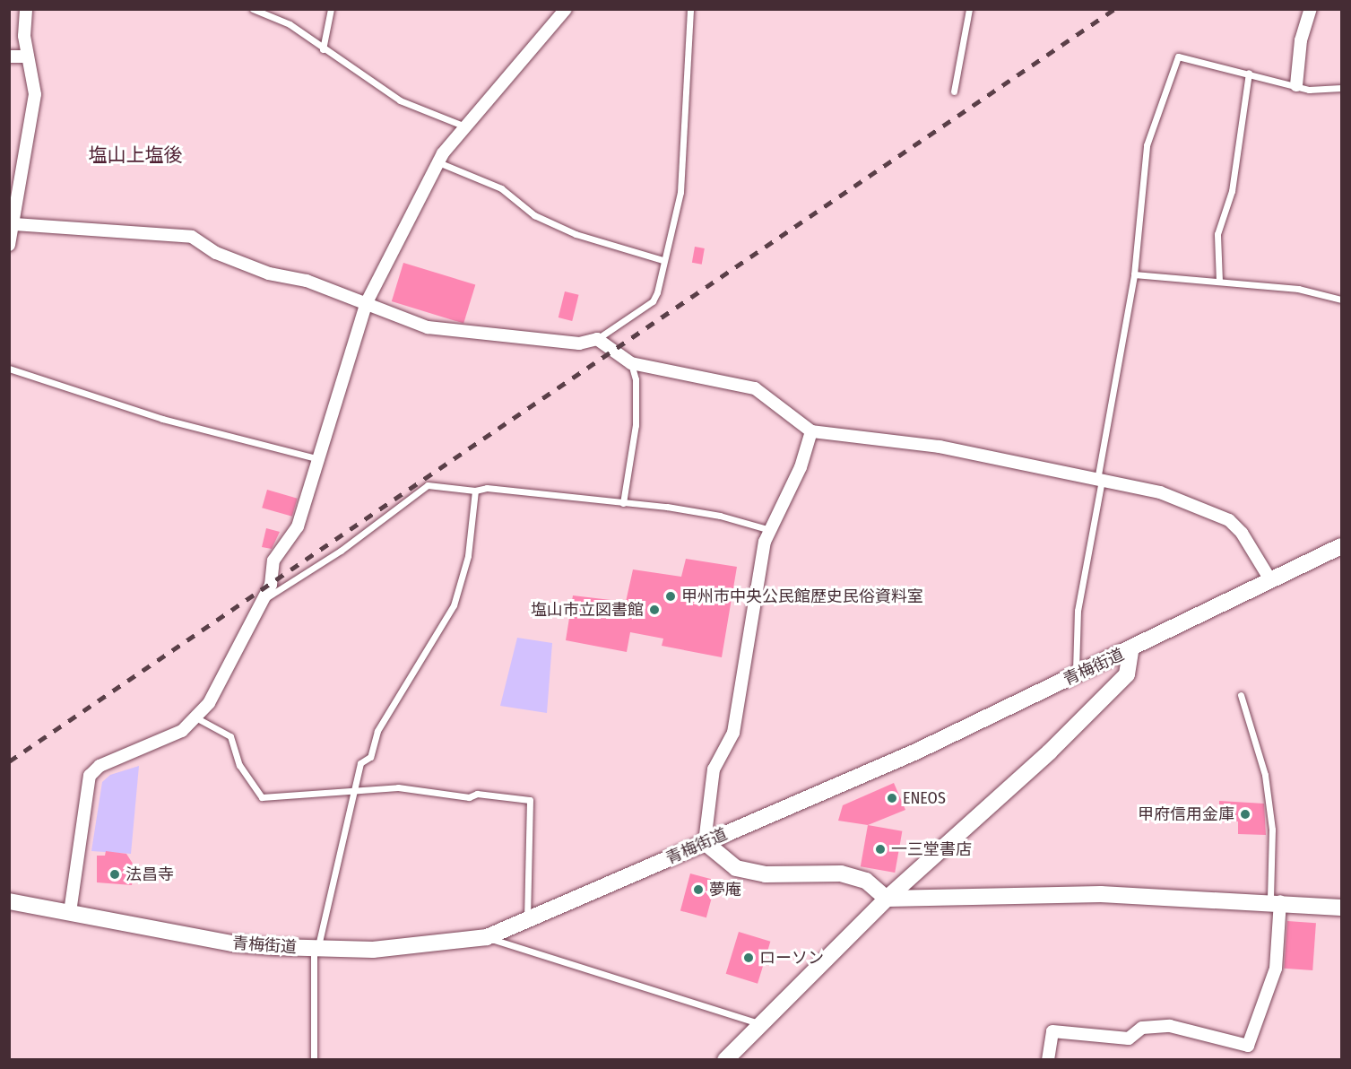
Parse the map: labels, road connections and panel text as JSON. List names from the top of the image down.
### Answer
{
  "streets": {
    "main road": ["青梅街道"]
  },
  "districts": ["塩山上塩後"],
  "places": [
    "甲州市中央公民館歴史民俗資料室",
    "塩山市立図書館",
    "ENEOS",
    "甲府信用金庫",
    "一三堂書店",
    "法昌寺",
    "夢庵",
    "ローソン"
  ]
}
